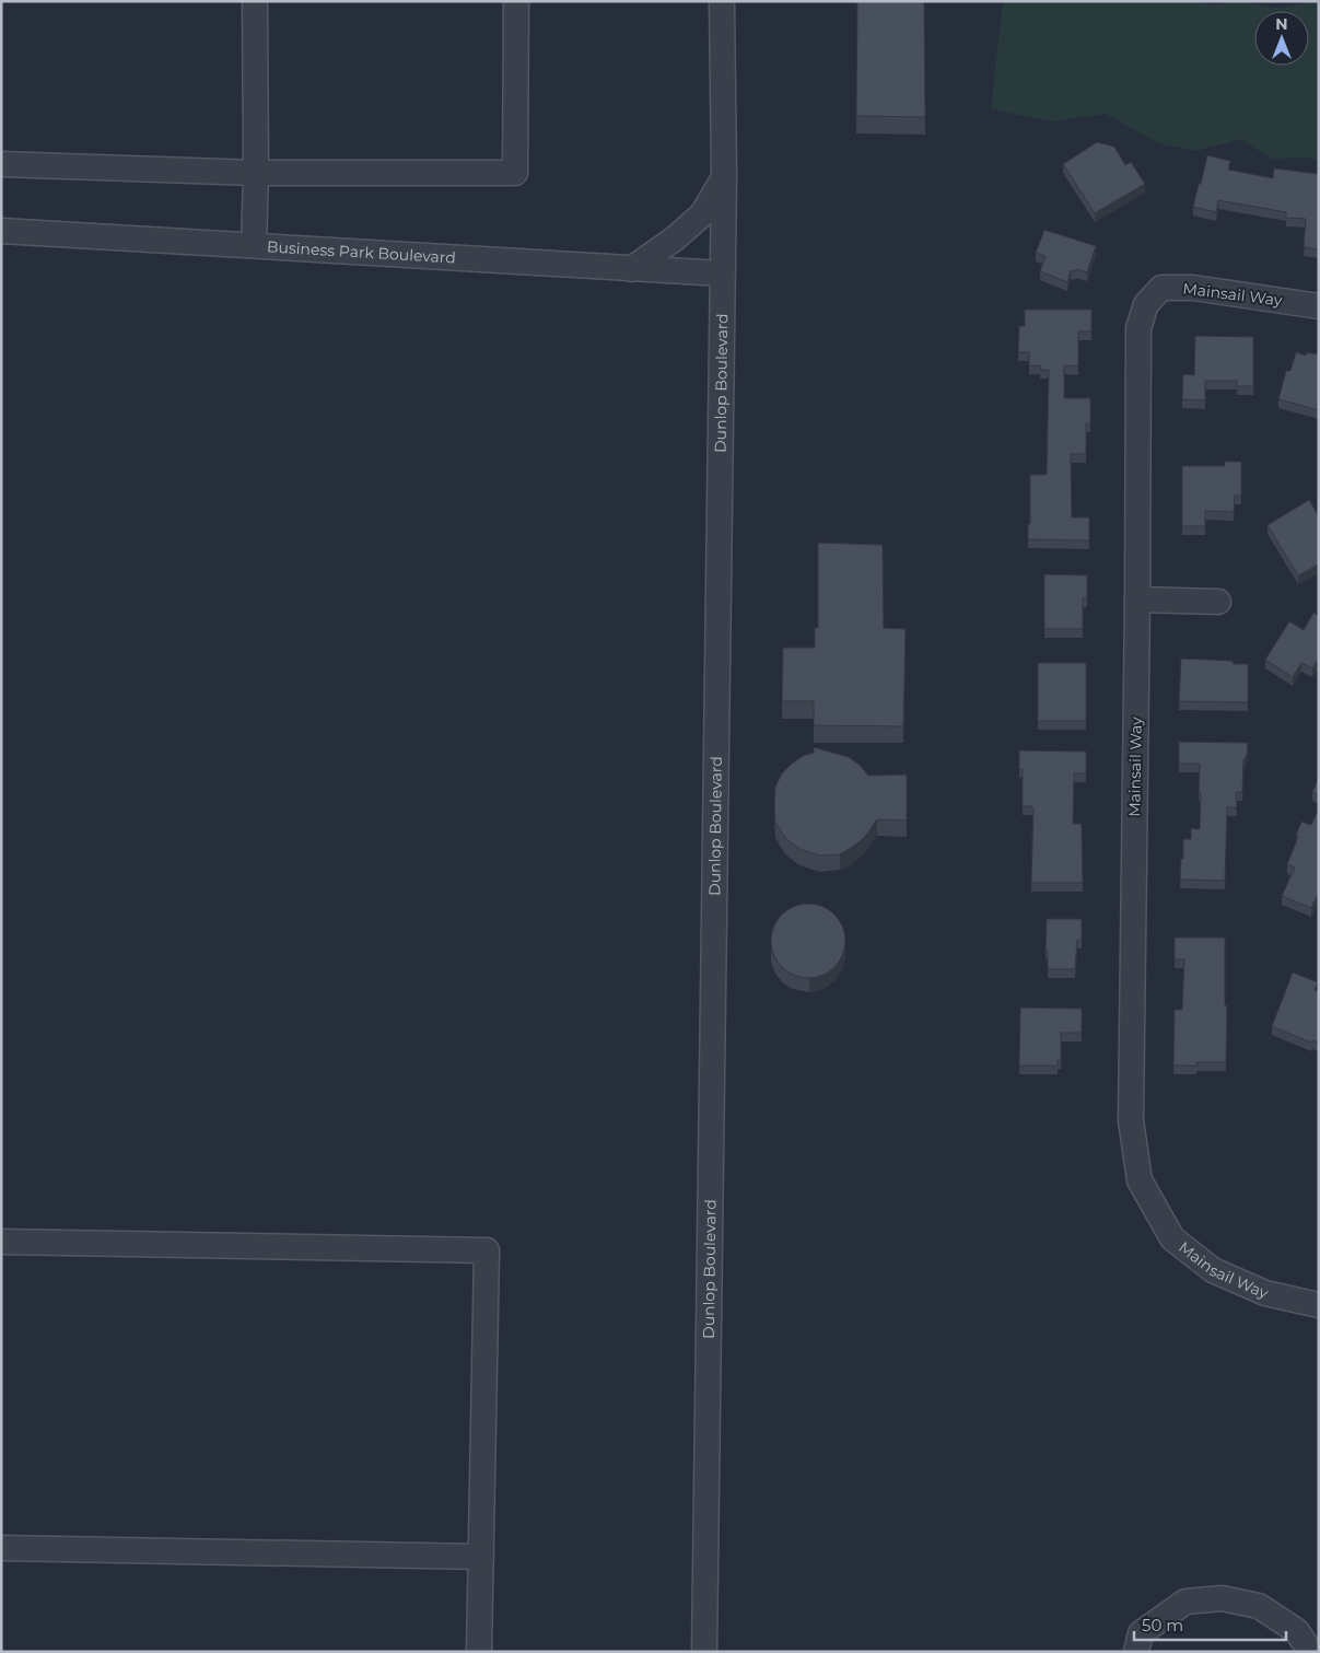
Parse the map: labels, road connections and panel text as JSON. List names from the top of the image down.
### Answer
{
  "streets": {
    "street": ["Business Park Boulevard", "Mainsail Way", "Dunlop Boulevard"]
  },
  "crossings": [
    ["Business Park Boulevard", "Dunlop Boulevard"]
  ],
  "scale_bar": "50 m",
  "north": "top"
}
